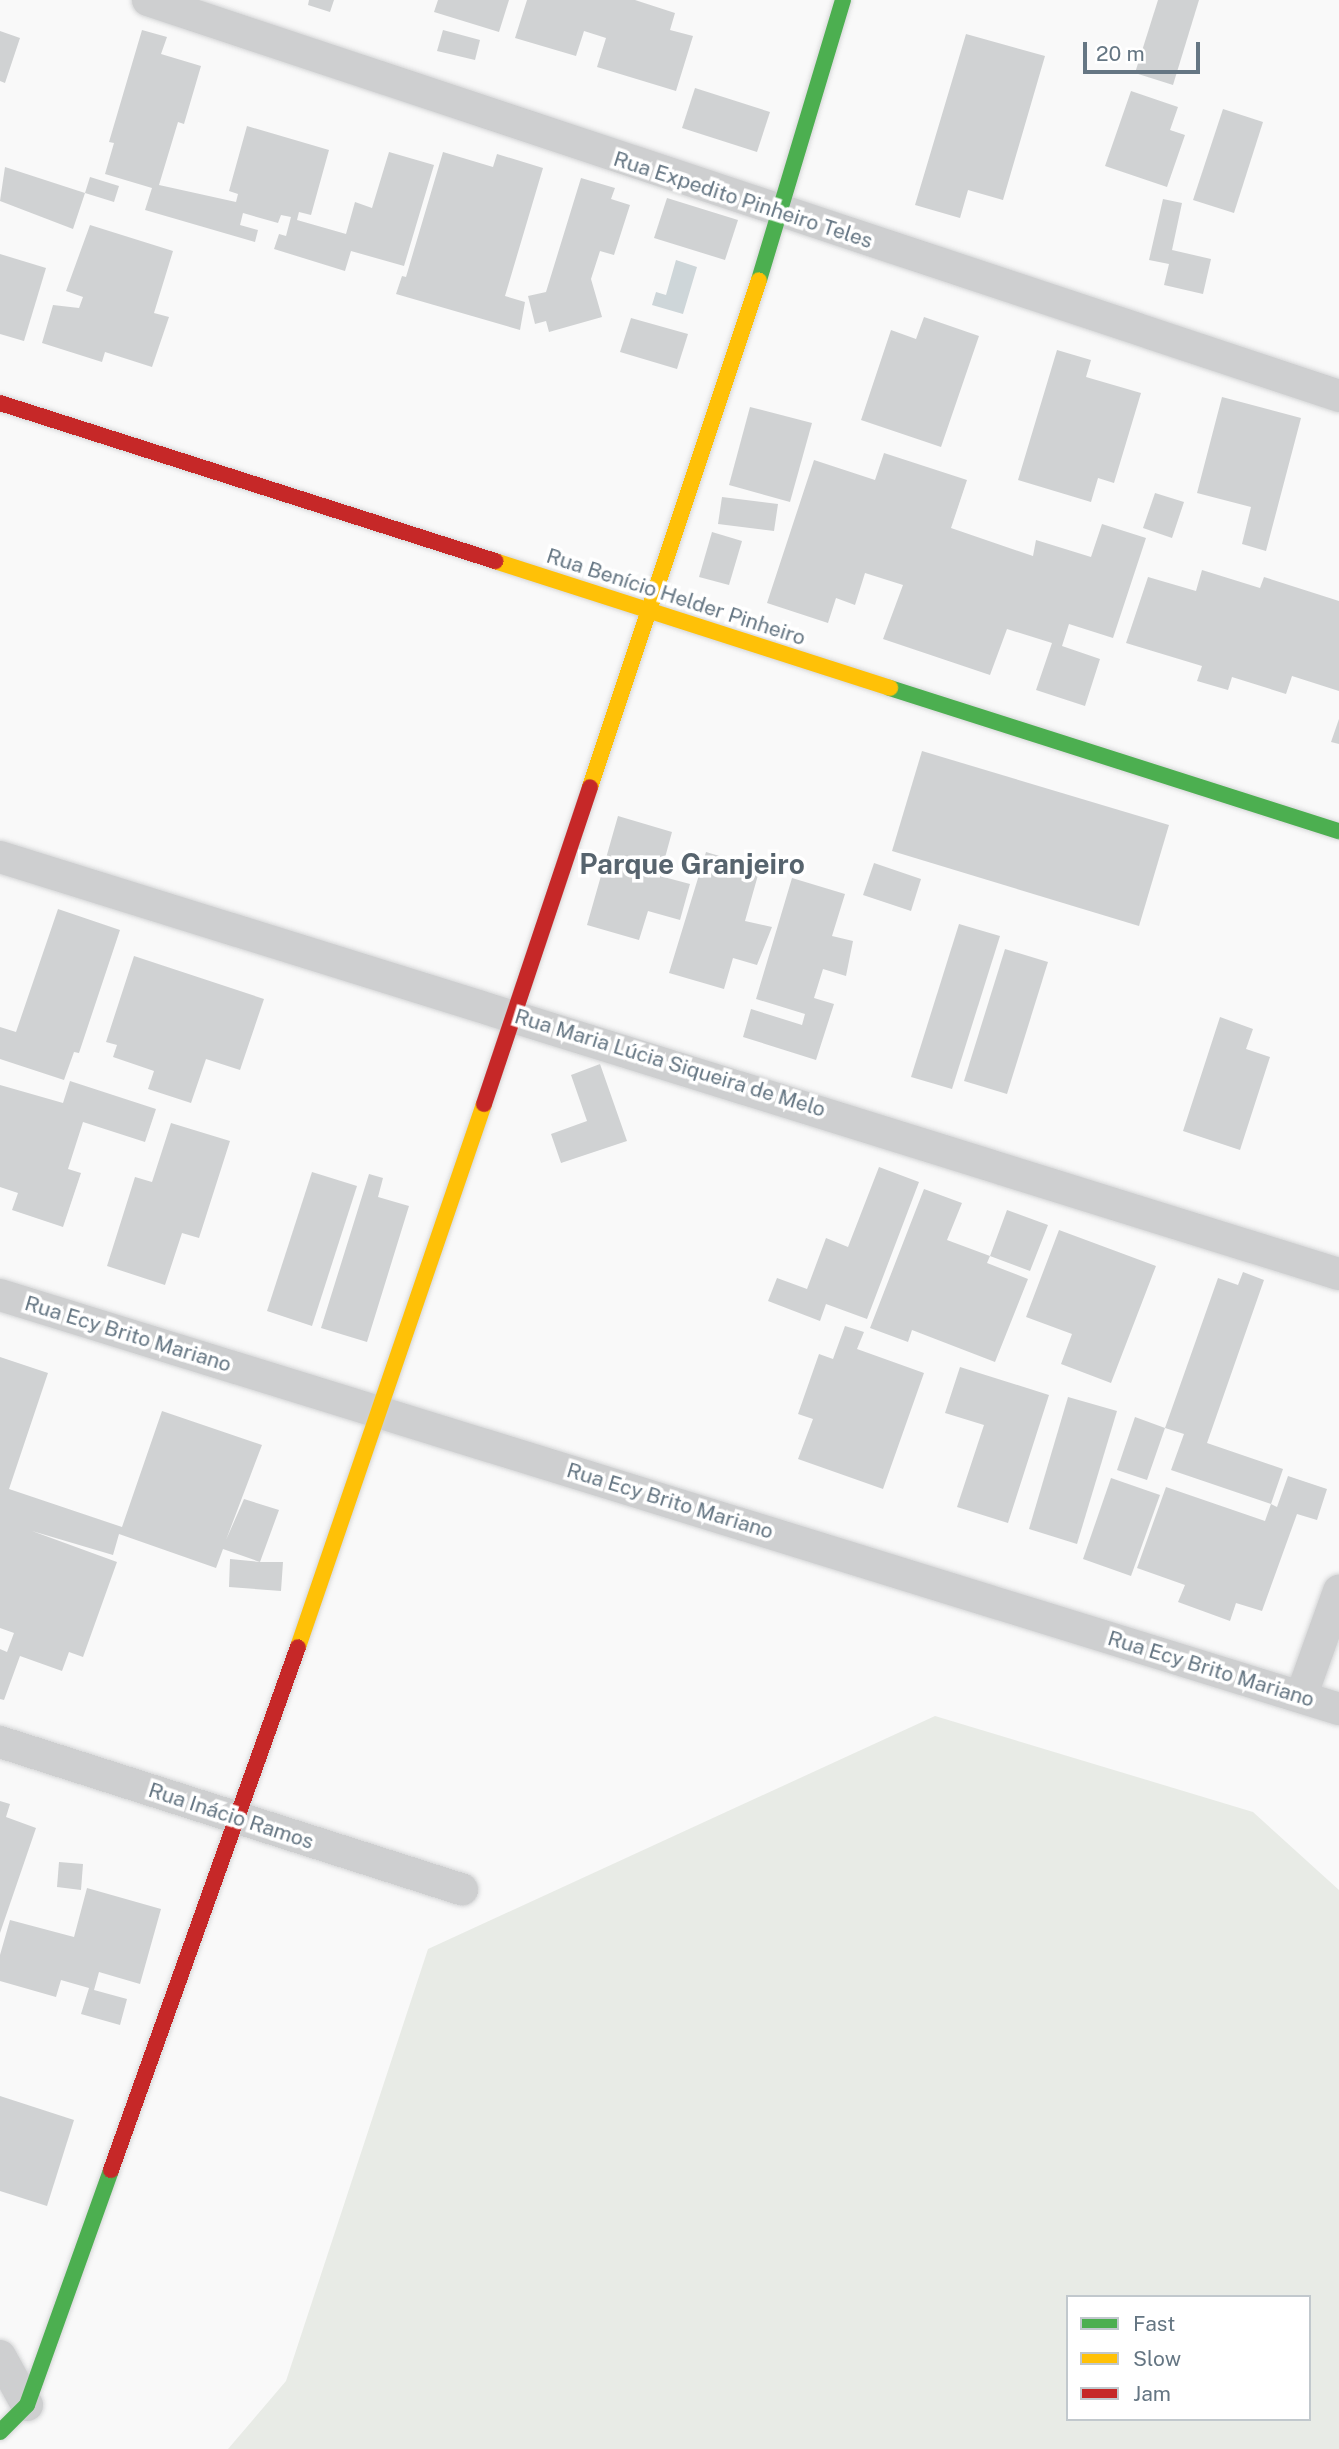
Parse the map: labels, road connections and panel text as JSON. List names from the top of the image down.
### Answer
{
  "streets": {
    "street": [
      "Rua Expedito Pinheiro Teles",
      "Rua Benício Helder Pinheiro",
      "Rua Maria Lúcia Siqueira de Melo",
      "Rua Ecy Brito Mariano",
      "Rua Inácio Ramos"
    ]
  },
  "districts": ["Parque Granjeiro"],
  "legend": ["Fast", "Slow", "Jam"],
  "scale_bar": "20 m"
}
